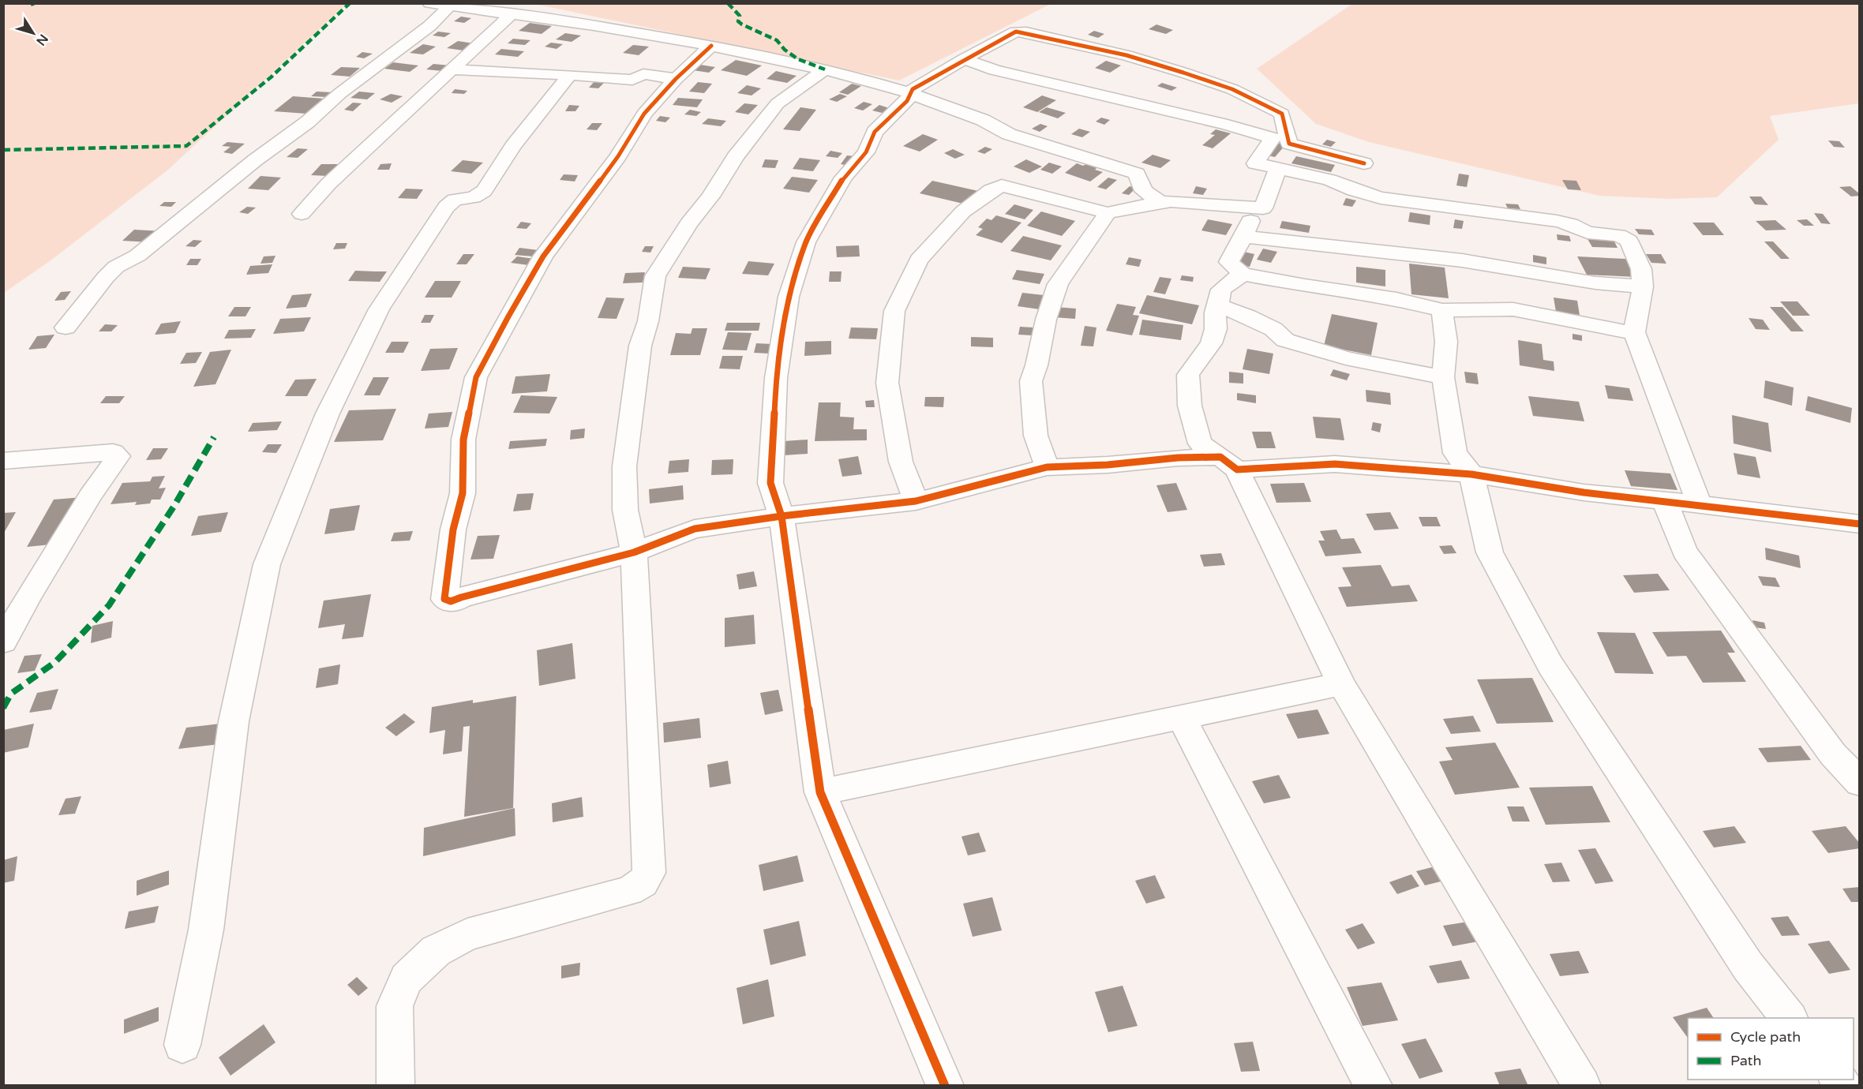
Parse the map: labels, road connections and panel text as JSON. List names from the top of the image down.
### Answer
{
  "legend": ["Cycle path", "Path"],
  "north": "bottom right"
}
